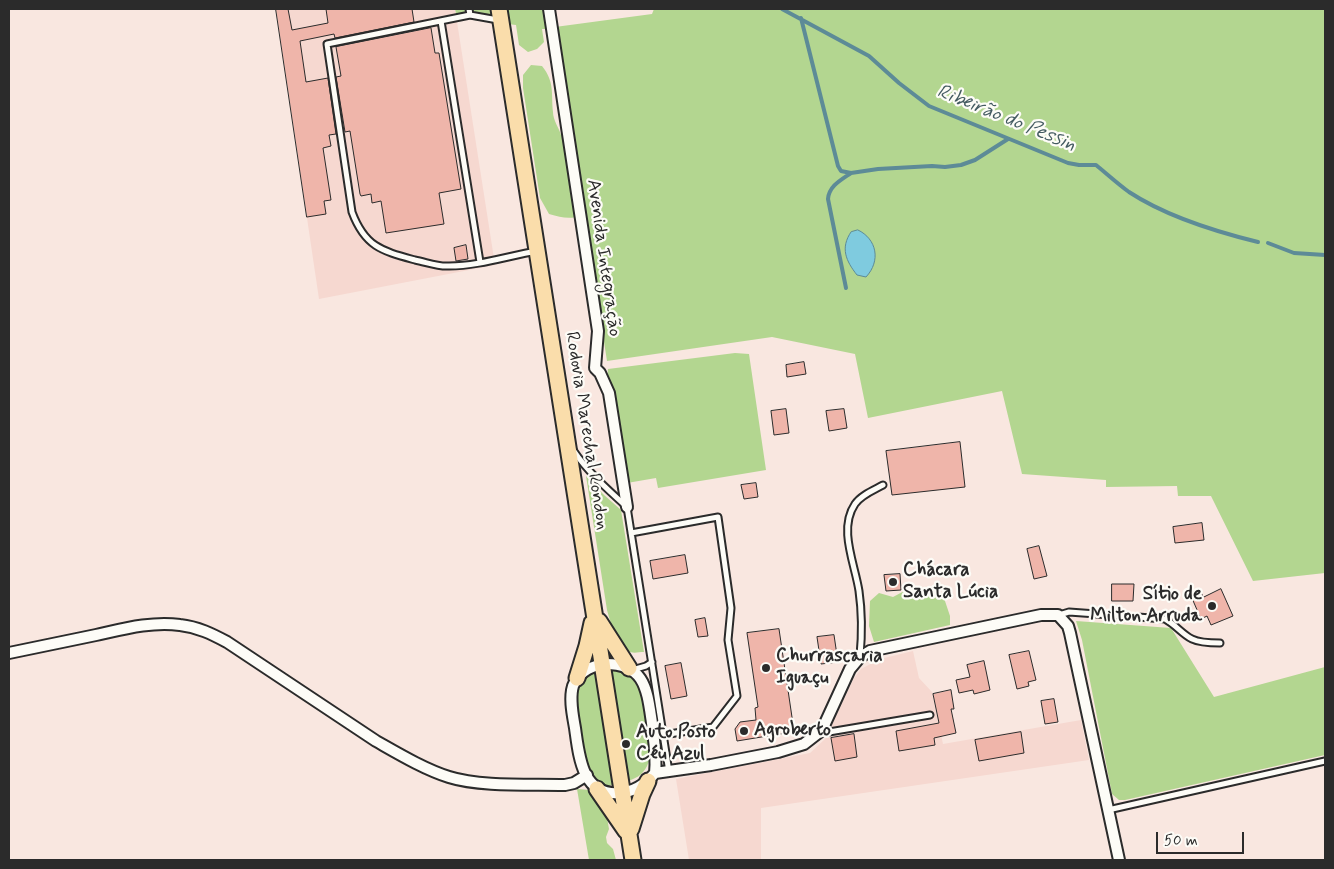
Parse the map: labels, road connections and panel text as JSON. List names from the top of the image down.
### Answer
{
  "streets": {
    "main road": ["Rodovia Marechal Rondon"],
    "street": ["Avenida Integração"]
  },
  "water": ["Ribeirão do Pessin"],
  "places": [
    "Chácara Santa Lúcia",
    "Sítio de Milton Arruda",
    "Churrascaria Iguaçu",
    "Agroberto",
    "Auto Posto Céu Azul"
  ],
  "scale_bar": "50 m"
}
